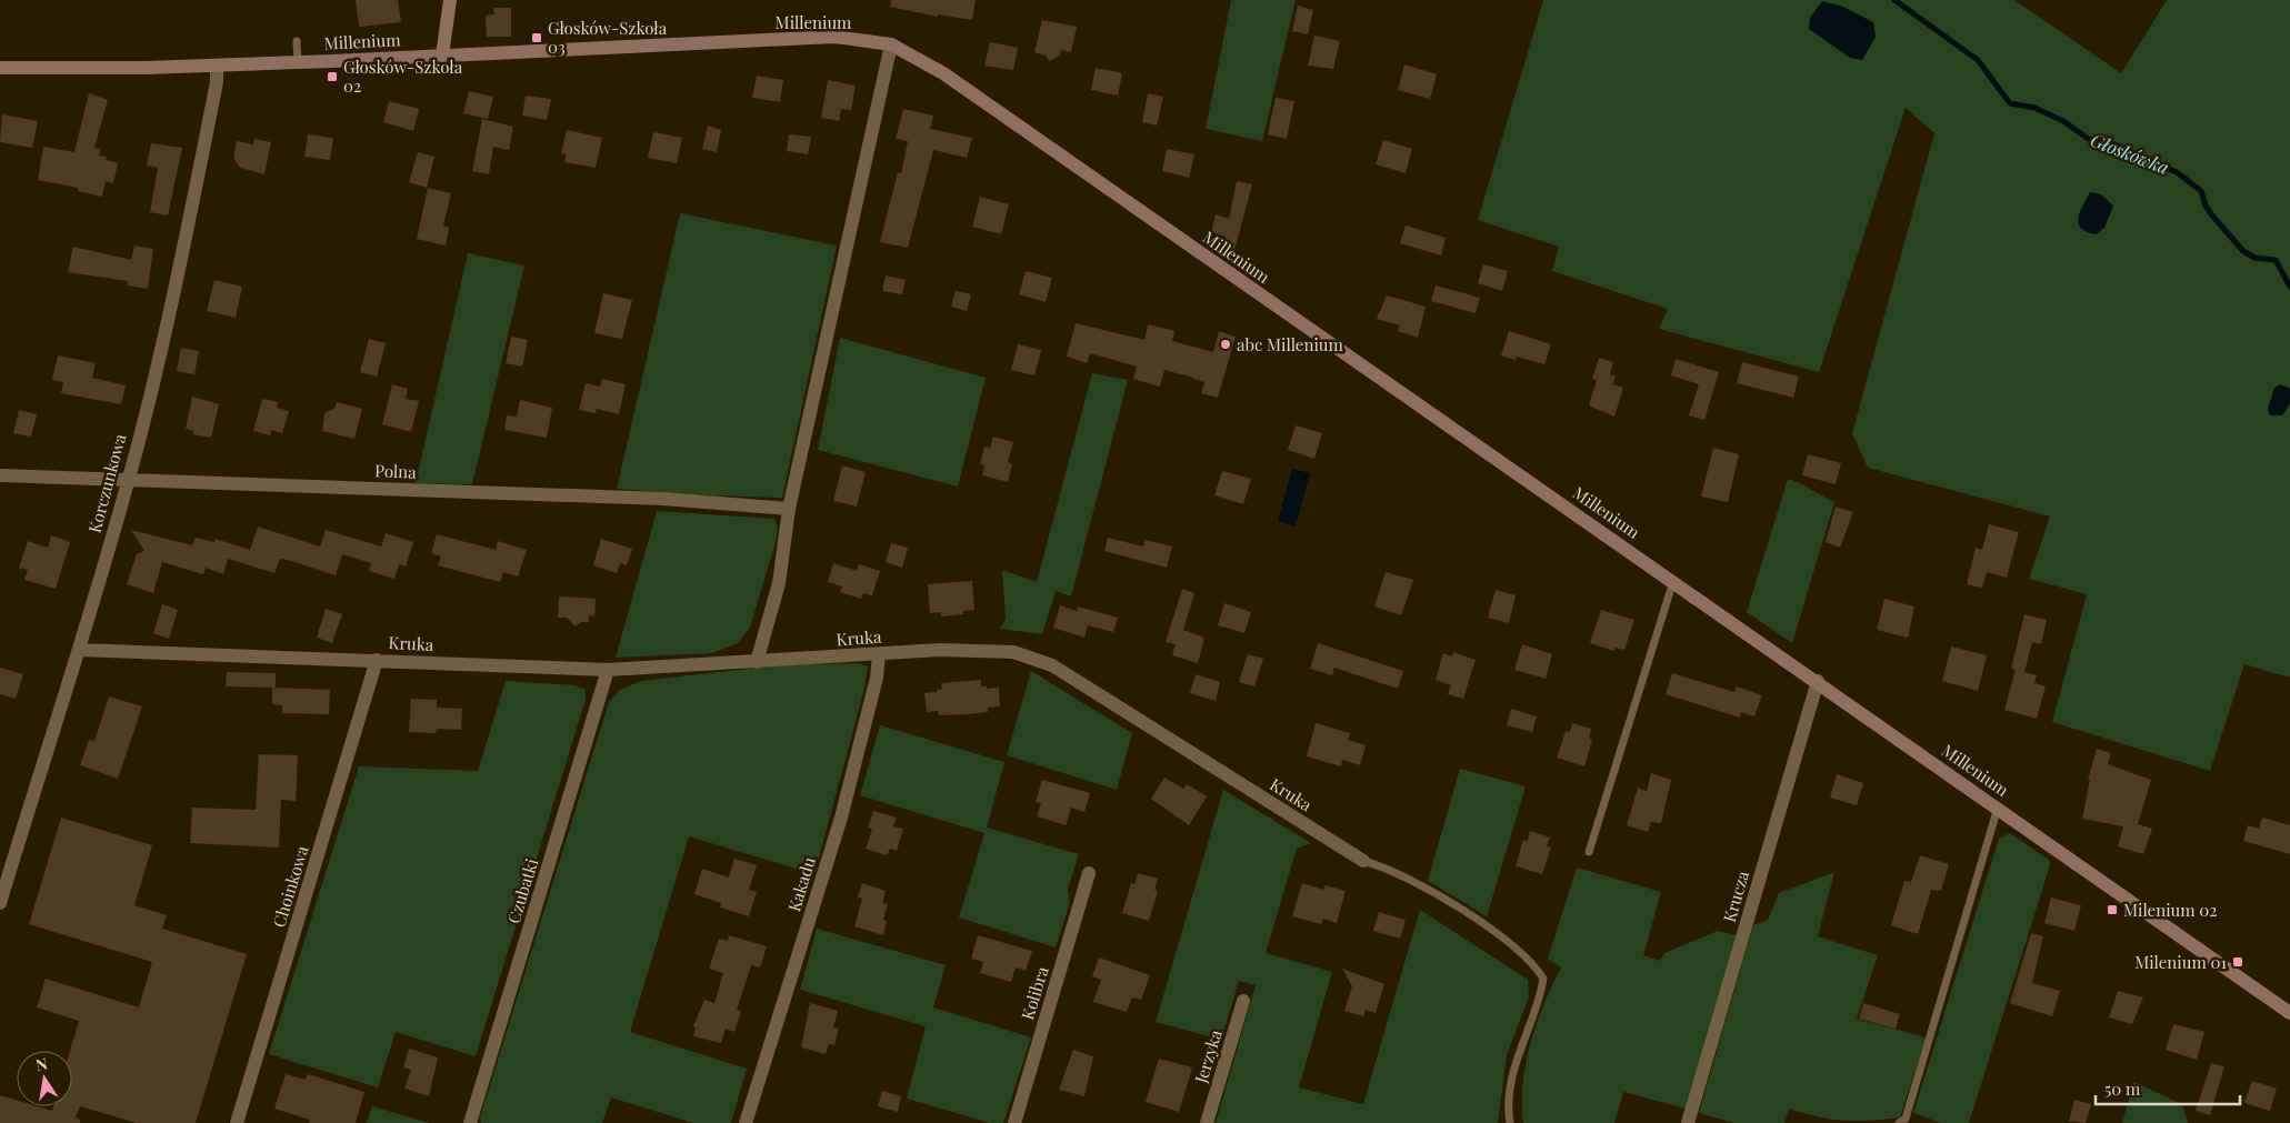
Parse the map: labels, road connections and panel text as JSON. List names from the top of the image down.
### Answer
{
  "streets": {
    "street": [
      "Millenium",
      "Polna",
      "Korczunkowa",
      "Kruka",
      "Kakadu",
      "Choinkowa",
      "Czubatki",
      "Krucza",
      "Kolibra",
      "Jerzyka"
    ]
  },
  "crossings": [
    ["Millenium", "Korczunkowa"],
    ["Millenium", "Krucza"],
    ["Polna", "Korczunkowa"],
    ["Korczunkowa", "Kruka"],
    ["Kruka", "Kakadu"],
    ["Kruka", "Choinkowa"],
    ["Kruka", "Czubatki"]
  ],
  "water": ["Głoskówka"],
  "places": {
    "transit": [
      "Głosków-Szkoła 03",
      "Głosków-Szkoła 02",
      "Milenium 02",
      "Milenium 01"
    ],
    "other": ["abc Millenium"]
  },
  "scale_bar": "50 m",
  "north": "top"
}
